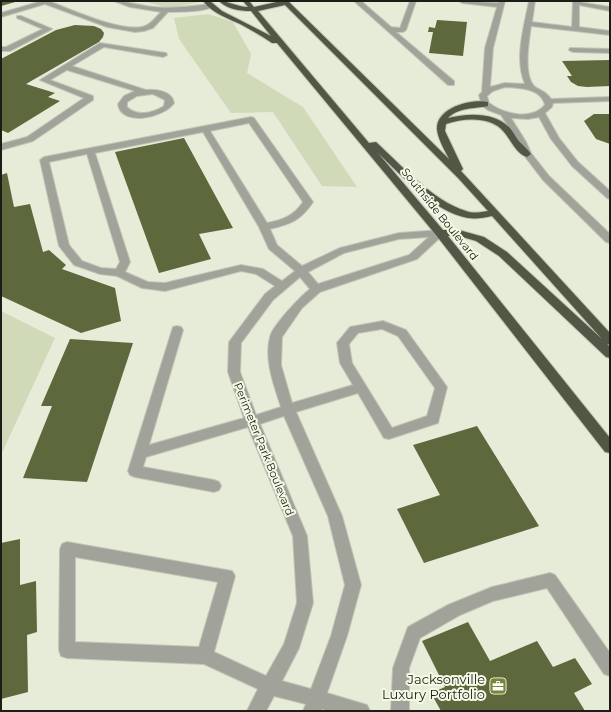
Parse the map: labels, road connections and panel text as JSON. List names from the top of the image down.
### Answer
{
  "streets": {
    "highway": ["Southside Boulevard"],
    "street": ["Perimeter Park Boulevard"]
  },
  "crossings": [
    ["Southside Boulevard", "Perimeter Park Boulevard"]
  ],
  "places": {
    "office": ["Jacksonville Luxury Portfolio"]
  }
}
